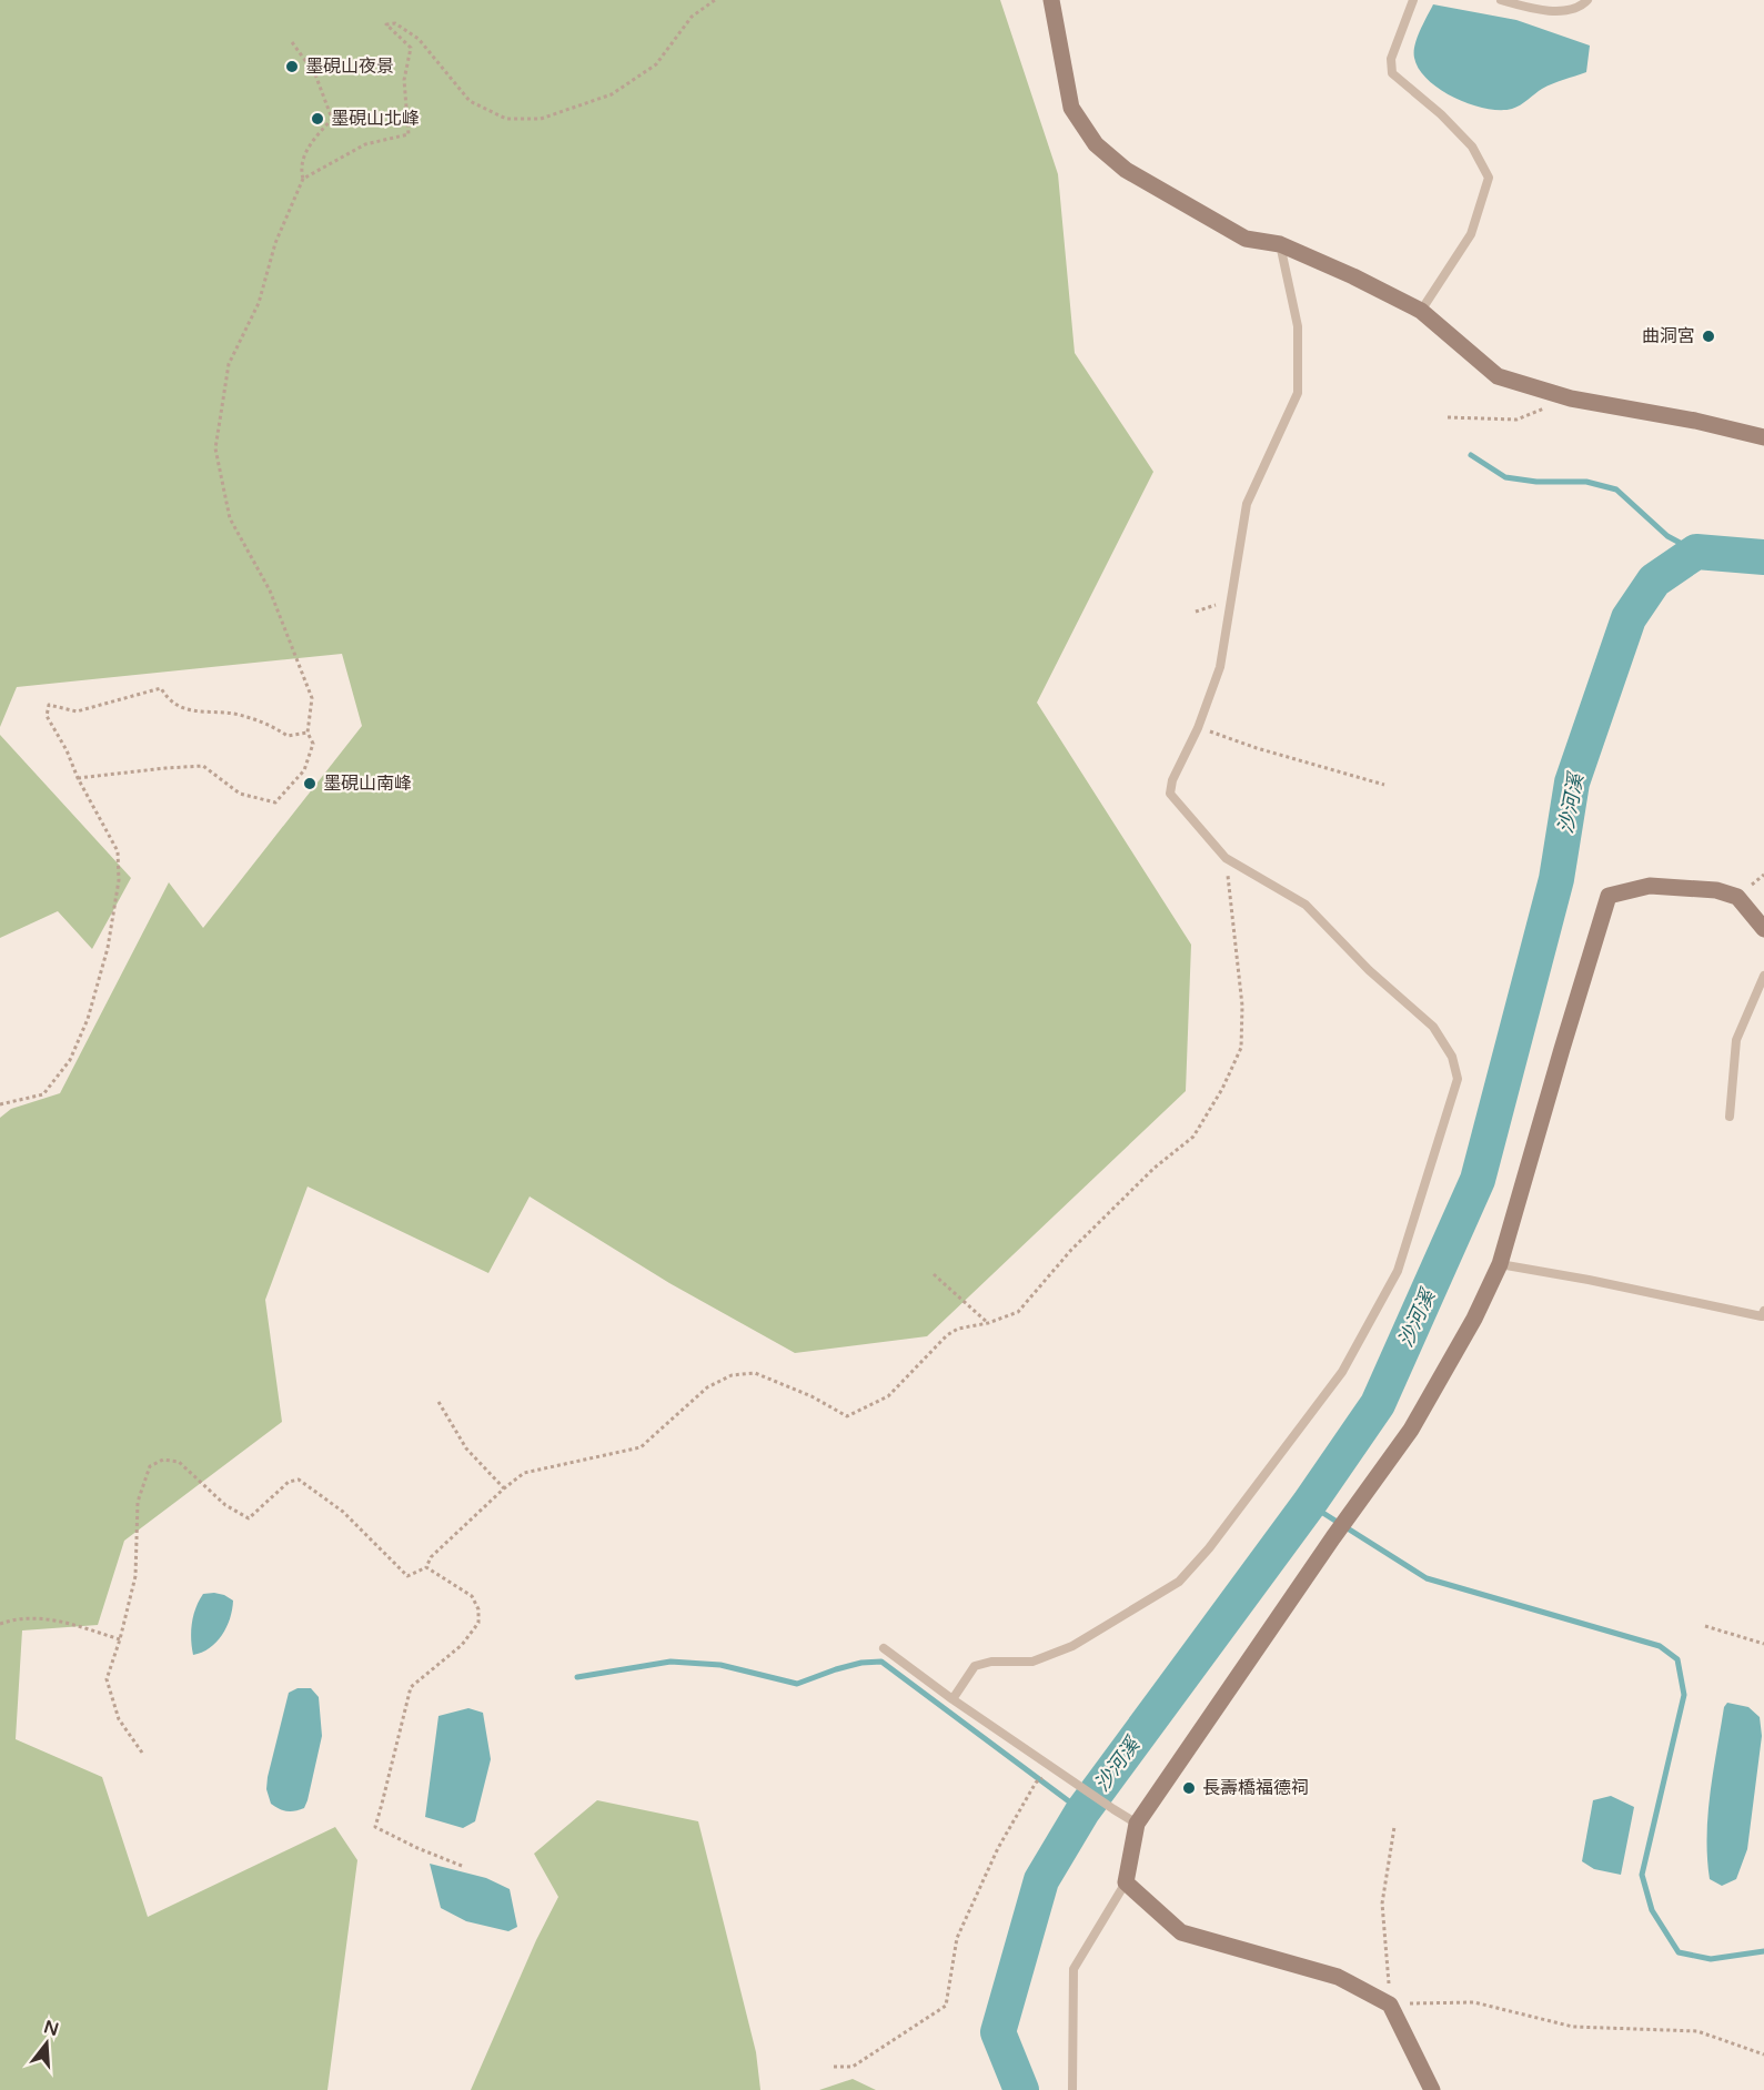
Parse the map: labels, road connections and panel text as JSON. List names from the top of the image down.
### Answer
{
  "water": ["沙河溪"],
  "places": [
    "墨硯山夜景",
    "墨硯山北峰",
    "曲洞宮",
    "墨硯山南峰",
    "長壽橋福德祠"
  ],
  "north": "top"
}
